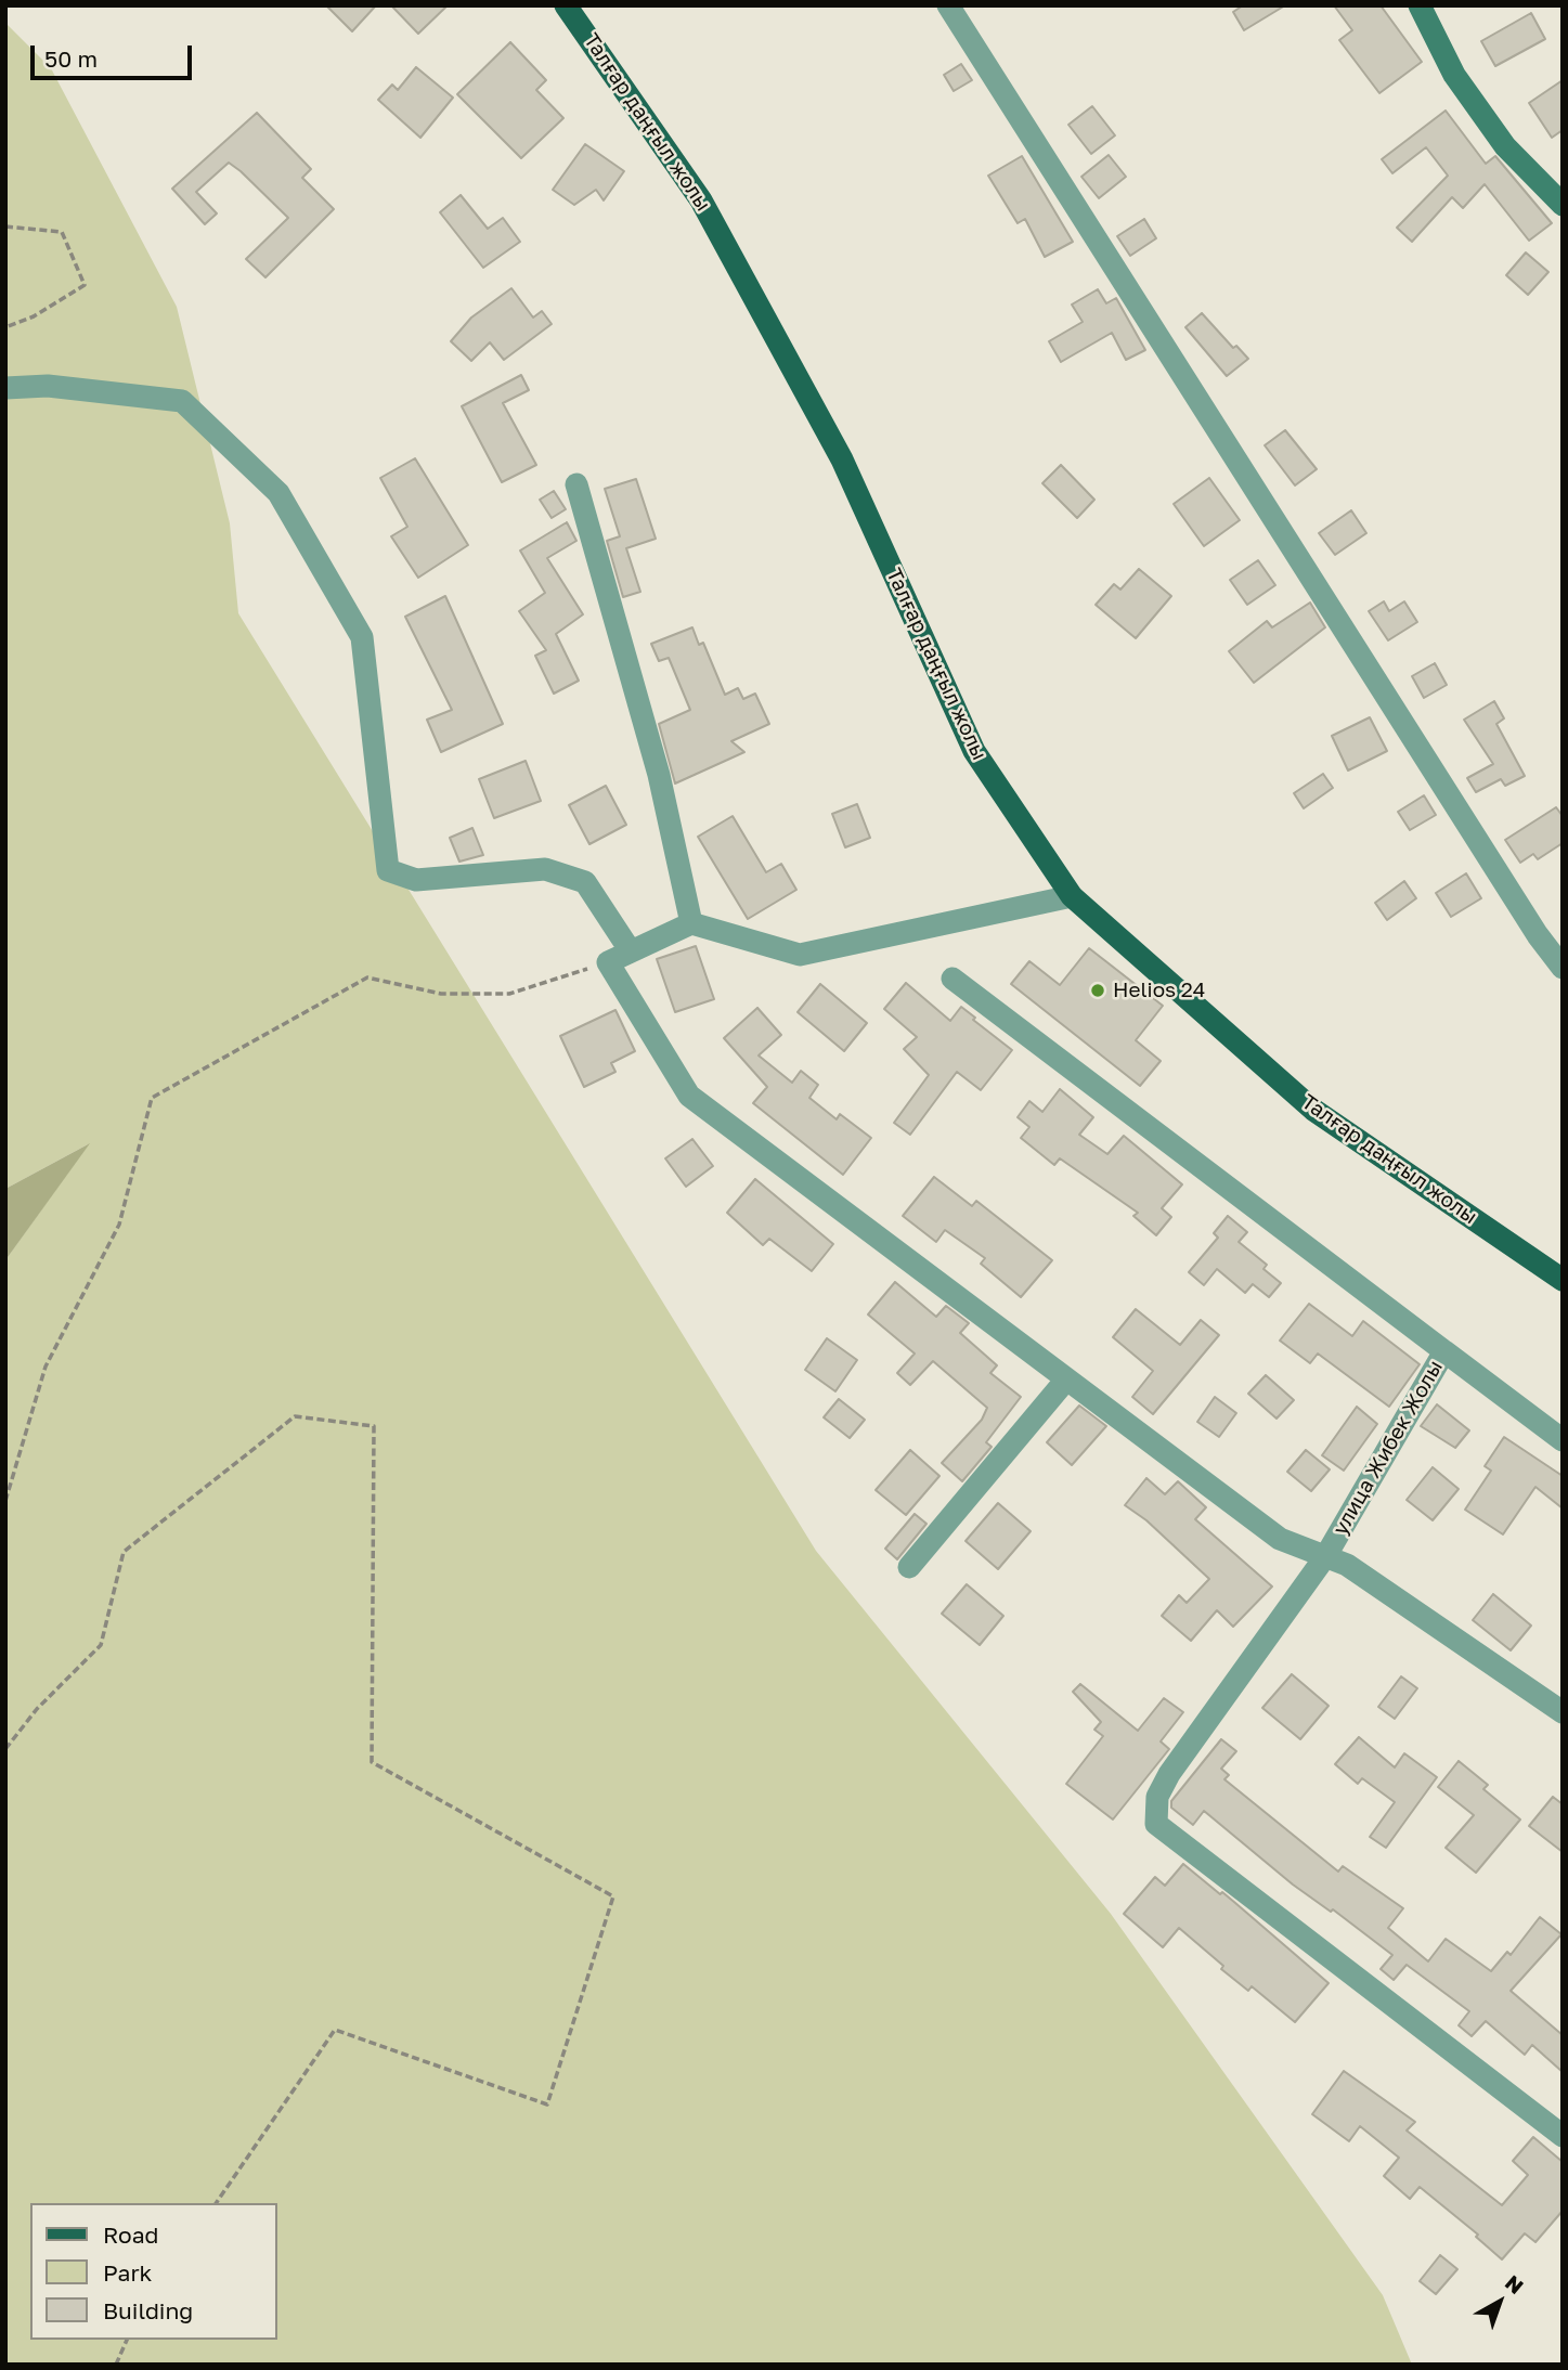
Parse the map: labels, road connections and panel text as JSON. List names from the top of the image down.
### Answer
{
  "streets": {
    "main road": ["Талғар даңғыл жолы"],
    "street": ["улица Жибек Жолы"]
  },
  "places": ["Helios 24"],
  "legend": ["Road", "Park", "Building"],
  "scale_bar": "50 m",
  "north": "top right"
}
